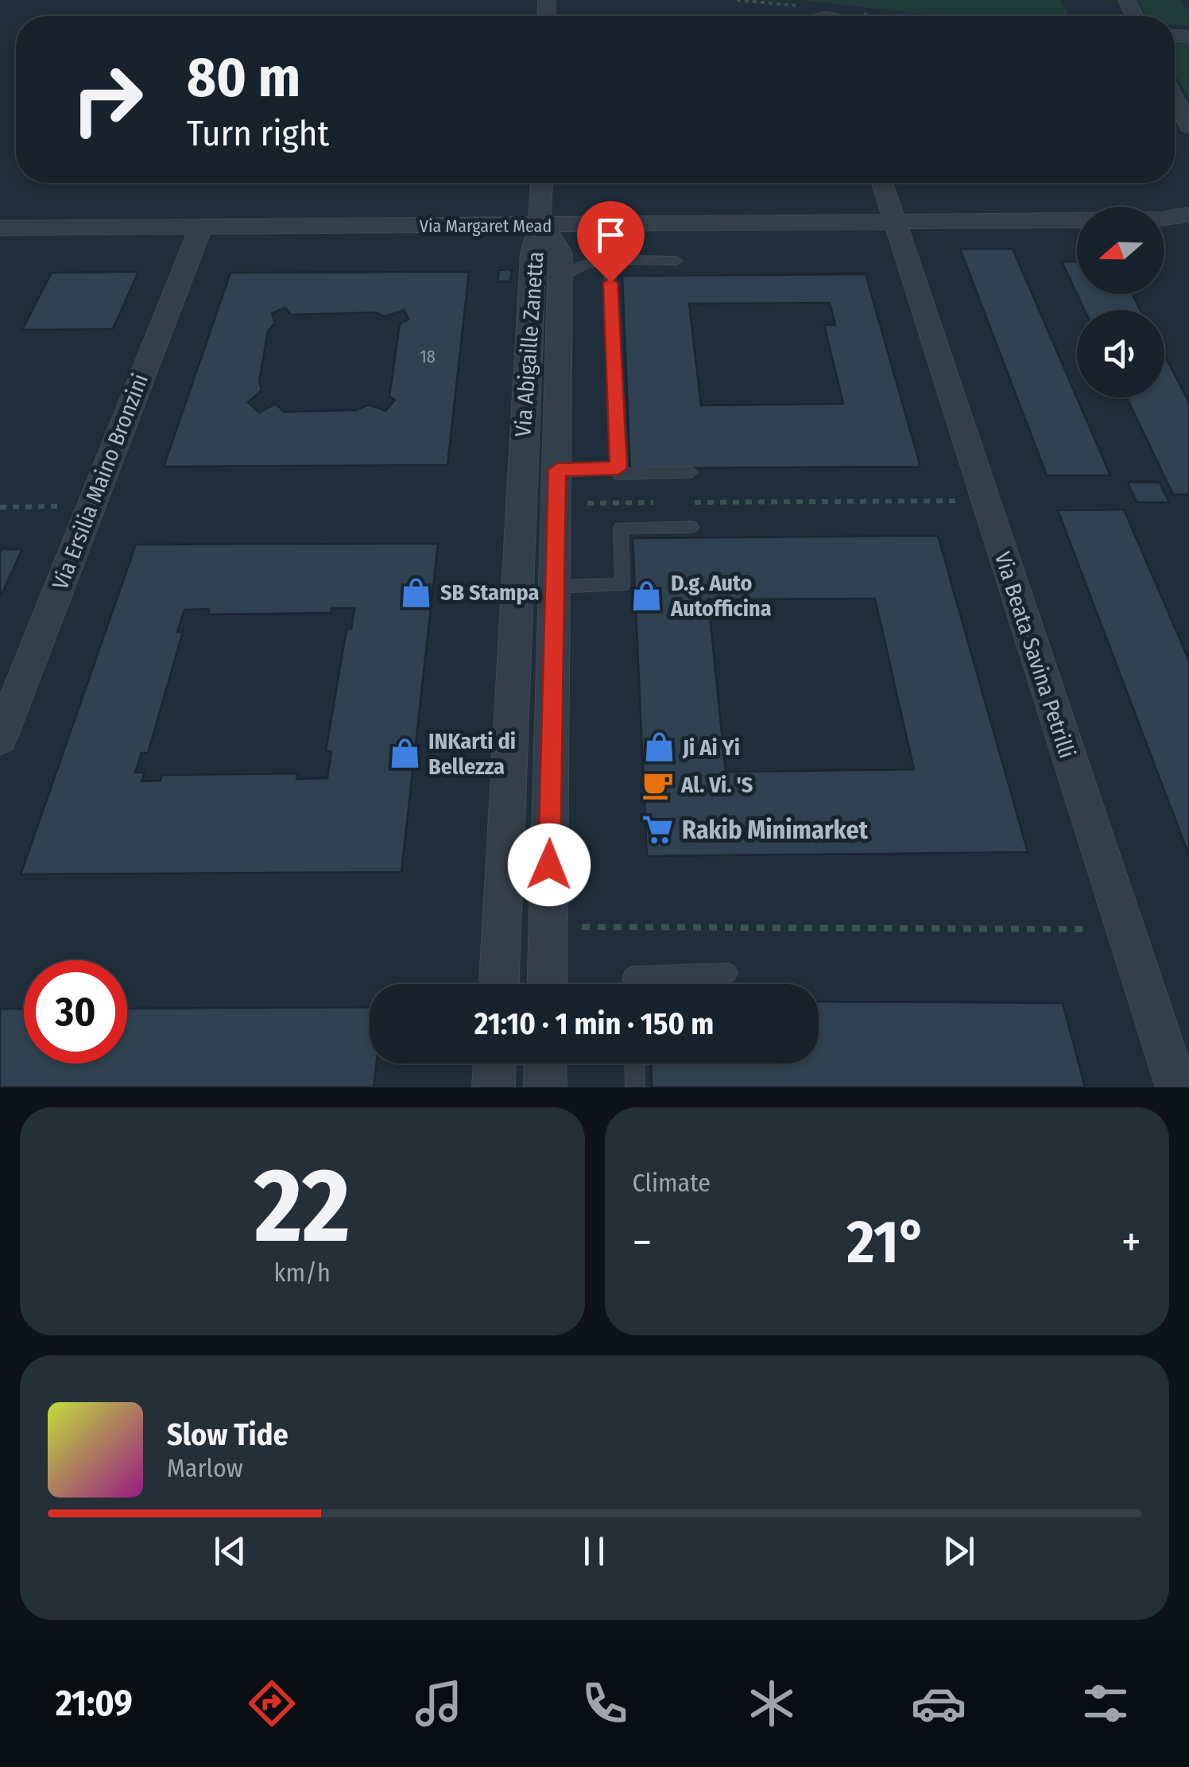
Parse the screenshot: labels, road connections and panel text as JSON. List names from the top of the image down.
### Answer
{
  "streets": {
    "street": [
      "Via Margaret Mead",
      "Via Abigaille Zanetta",
      "Via Ersilia Maino Bronzini",
      "Via Beata Savina Petrilli"
    ]
  },
  "crossings": [
    ["Via Margaret Mead", "Via Abigaille Zanetta"],
    ["Via Margaret Mead", "Via Ersilia Maino Bronzini"],
    ["Via Margaret Mead", "Via Beata Savina Petrilli"]
  ],
  "places": {
    "shop": [
      "SB Stampa",
      "D.g. Auto Autofficina",
      "Ji Ai Yi",
      "INKarti di Bellezza"
    ],
    "cafe": ["Al. Vi. 'S"],
    "supermarket": ["Rakib Minimarket"]
  },
  "house_numbers": ["18"],
  "north": "left",
  "page": {
    "turn": ["80 m", "Turn right"],
    "limit": "30",
    "trip": "21:10 · 1 min · 150 m",
    "tile": [
      ["22", "km/h"],
      "Climate"
    ],
    "heat": ["−", "21°", "+"],
    "song": ["Slow Tide", "Marlow"],
    "tabs": "21:09"
  }
}
